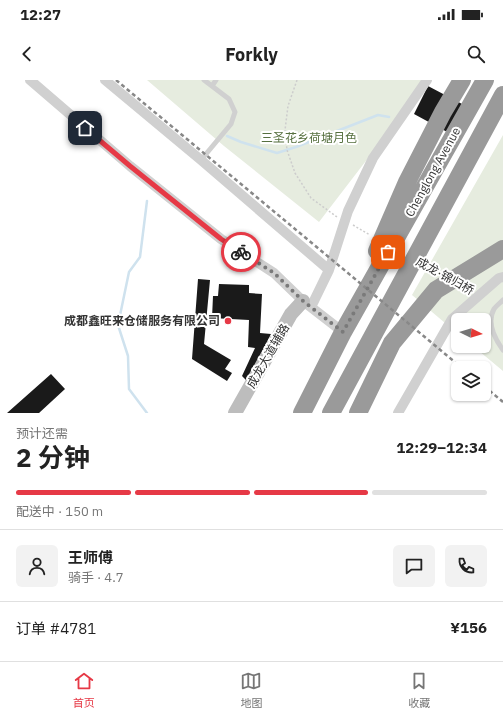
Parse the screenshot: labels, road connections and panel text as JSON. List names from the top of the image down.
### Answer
{
  "streets": {
    "highway": ["Chenglong Avenue"],
    "street": ["成龙大道辅路"],
    "path": ["成龙·锦归桥"]
  },
  "parks": ["三圣花乡荷塘月色"],
  "places": ["成都鑫旺来仓储服务有限公司"],
  "north": "right",
  "page": {
    "status": "12:27",
    "header": "Forkly",
    "heading": ["2 分钟", "预计还需", "12:29–12:34"],
    "panel": [
      "王师傅",
      "骑手 · 4.7",
      "订单 #4781",
      "¥156"
    ],
    "bar": "配送中 · 150 m",
    "tabs": ["首页", "地图", "收藏"]
  }
}
